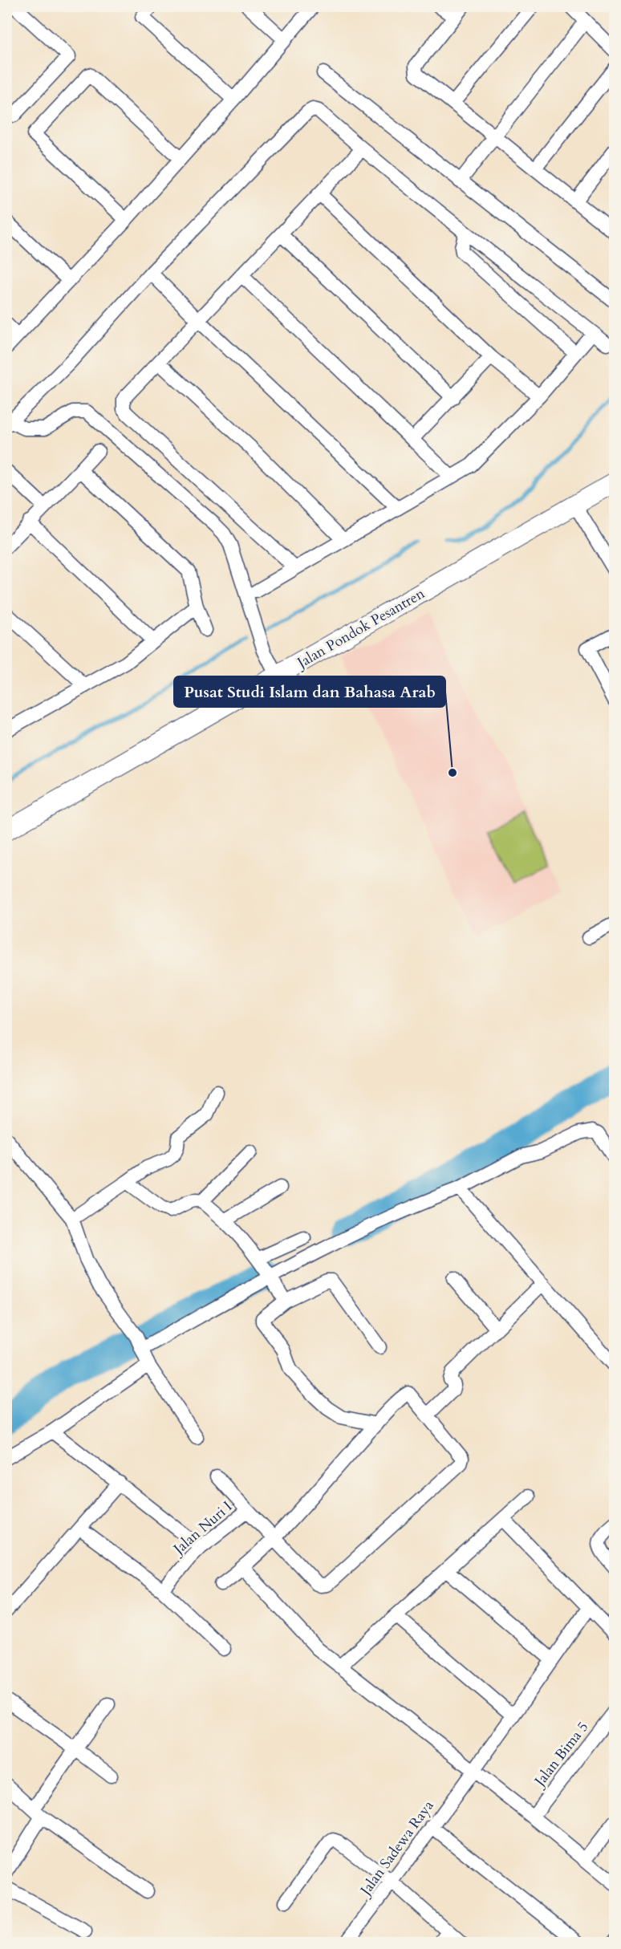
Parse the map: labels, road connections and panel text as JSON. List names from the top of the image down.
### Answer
{
  "streets": {
    "street": [
      "Jalan Pondok Pesantren",
      "Jalan Nuri I",
      "Jalan Bima 5",
      "Jalan Sadewa Raya"
    ]
  },
  "places": ["Pusat Studi Islam dan Bahasa Arab"]
}
